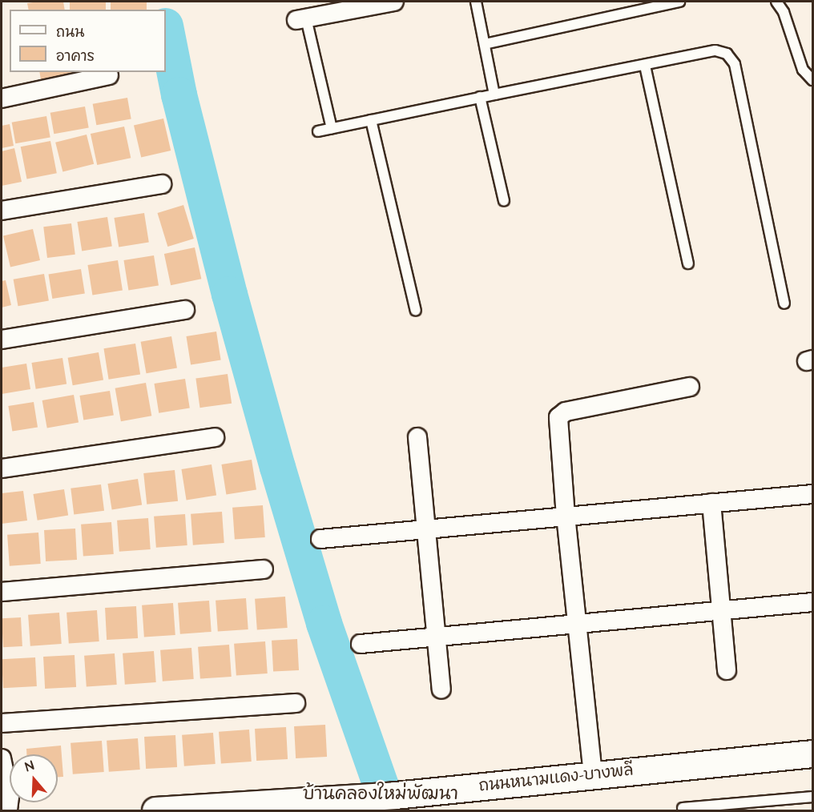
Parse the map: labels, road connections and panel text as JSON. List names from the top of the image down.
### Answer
{
  "streets": {
    "main road": ["ถนนหนามแดง-บางพลี"]
  },
  "districts": ["บ้านคลองใหม่พัฒนา"],
  "legend": ["ถนน", "อาคาร"],
  "north": "top"
}
